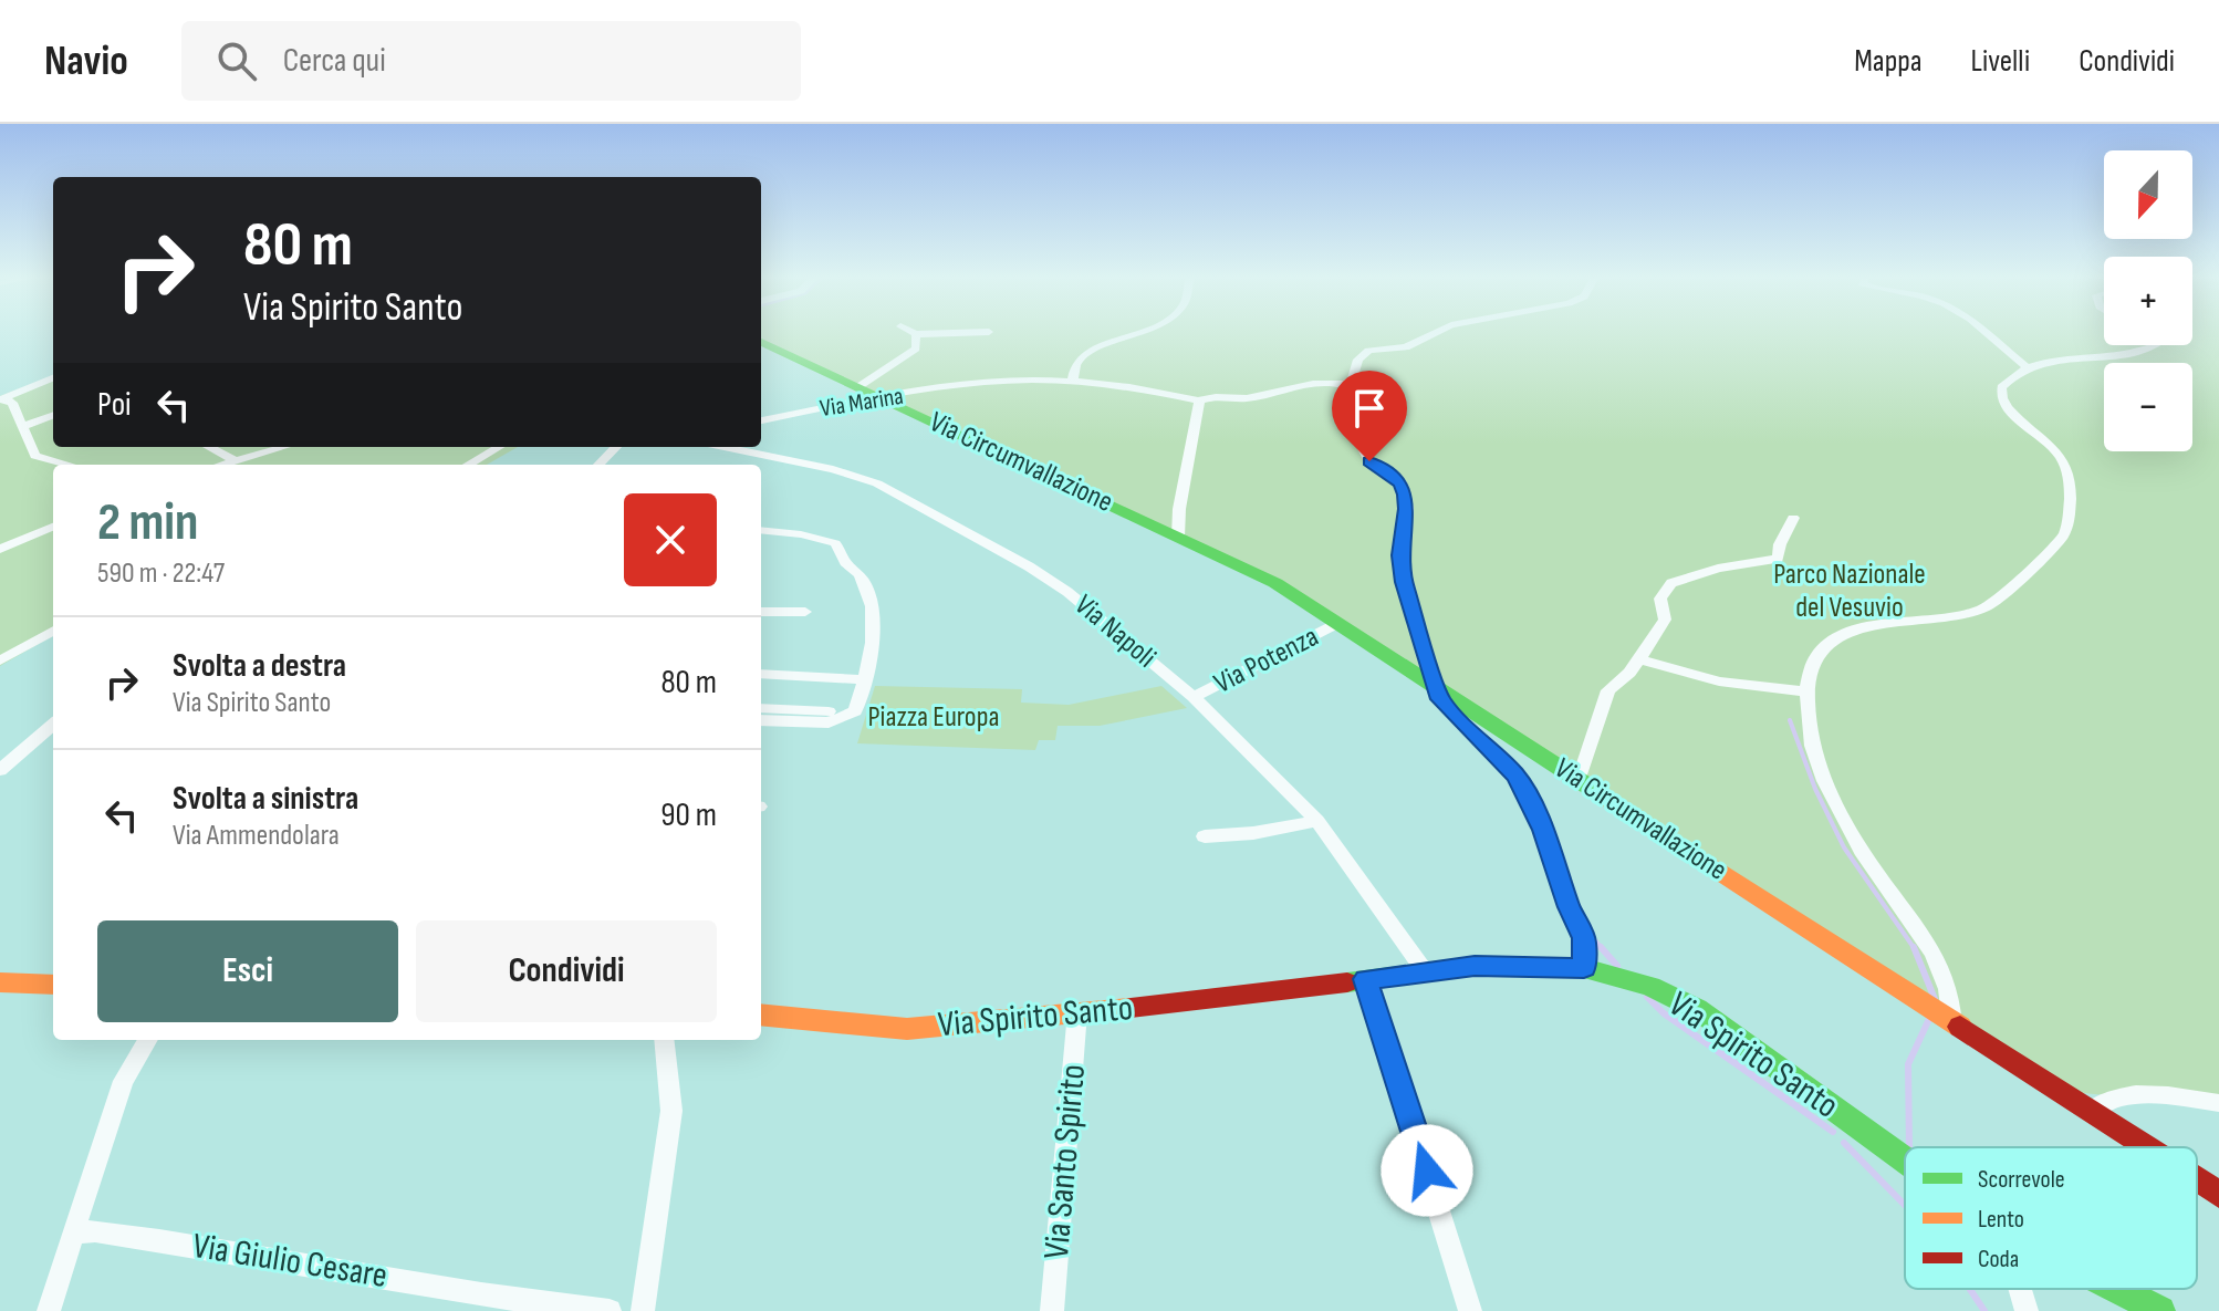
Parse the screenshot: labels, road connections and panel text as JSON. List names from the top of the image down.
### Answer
{
  "streets": {
    "main road": ["Via Circumvallazione", "Via Spirito Santo"],
    "street": [
      "Via Marina",
      "Via Napoli",
      "Via Potenza",
      "Via Santo Spirito",
      "Via Giulio Cesare"
    ]
  },
  "crossings": [
    ["Via Marina", "Via Circumvallazione"],
    ["Via Circumvallazione", "Via Potenza"],
    ["Via Napoli", "Via Potenza"],
    ["Via Napoli", "Via Spirito Santo"],
    ["Via Spirito Santo", "Via Santo Spirito"]
  ],
  "parks": ["Parco Nazionale del Vesuvio", "Piazza Europa"],
  "legend": ["Scorrevole", "Lento", "Coda"],
  "north": "bottom",
  "page": {
    "header": "Navio",
    "search": "Cerca qui",
    "nav": ["Mappa", "Livelli", "Condividi"],
    "map_buttons": ["+", "−"],
    "turn": ["80 m", "Via Spirito Santo"],
    "then": "Poi",
    "heading": ["2 min", "590 m · 22:47"],
    "list": [
      {
        "name": "Svolta a destra",
        "note": "Via Spirito Santo",
        "value": "80 m"
      },
      {
        "name": "Svolta a sinistra",
        "note": "Via Ammendolara",
        "value": "90 m"
      }
    ],
    "buttons": ["Esci", "Condividi"]
  }
}
